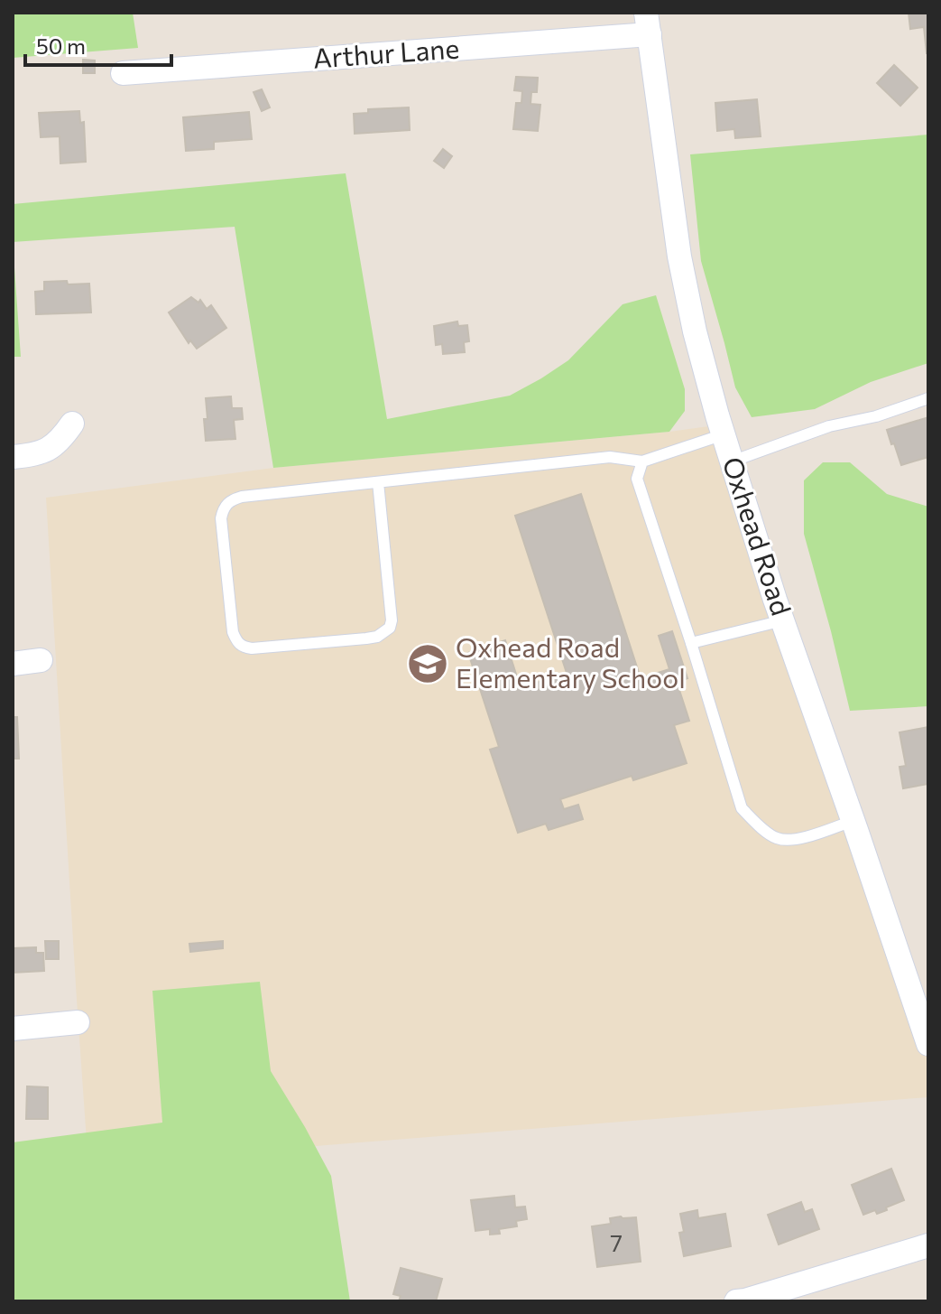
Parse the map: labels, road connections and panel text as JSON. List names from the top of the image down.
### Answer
{
  "streets": {
    "street": ["Arthur Lane", "Oxhead Road"]
  },
  "crossings": [
    ["Arthur Lane", "Oxhead Road"]
  ],
  "places": {
    "school or university": ["Oxhead Road Elementary School"]
  },
  "house_numbers": ["7"],
  "scale_bar": "50 m"
}
